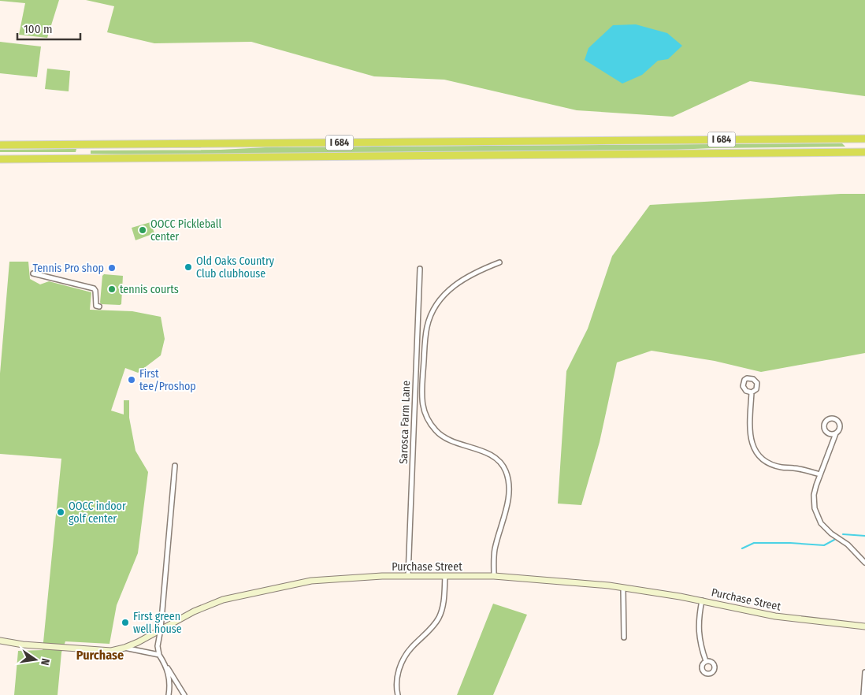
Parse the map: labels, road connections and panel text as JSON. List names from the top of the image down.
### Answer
{
  "streets": {
    "highway": ["I 684"],
    "main road": ["Purchase Street"],
    "street": ["Sarosca Farm Lane"]
  },
  "crossings": [
    ["Sarosca Farm Lane", "Purchase Street"]
  ],
  "districts": ["Purchase"],
  "places": [
    "OOCC Pickleball center",
    "Old Oaks Country Club clubhouse",
    "Tennis Pro shop",
    "tennis courts",
    "First tee/Proshop",
    "OOCC indoor golf center",
    "First green well house"
  ],
  "scale_bar": "100 m",
  "north": "right"
}
